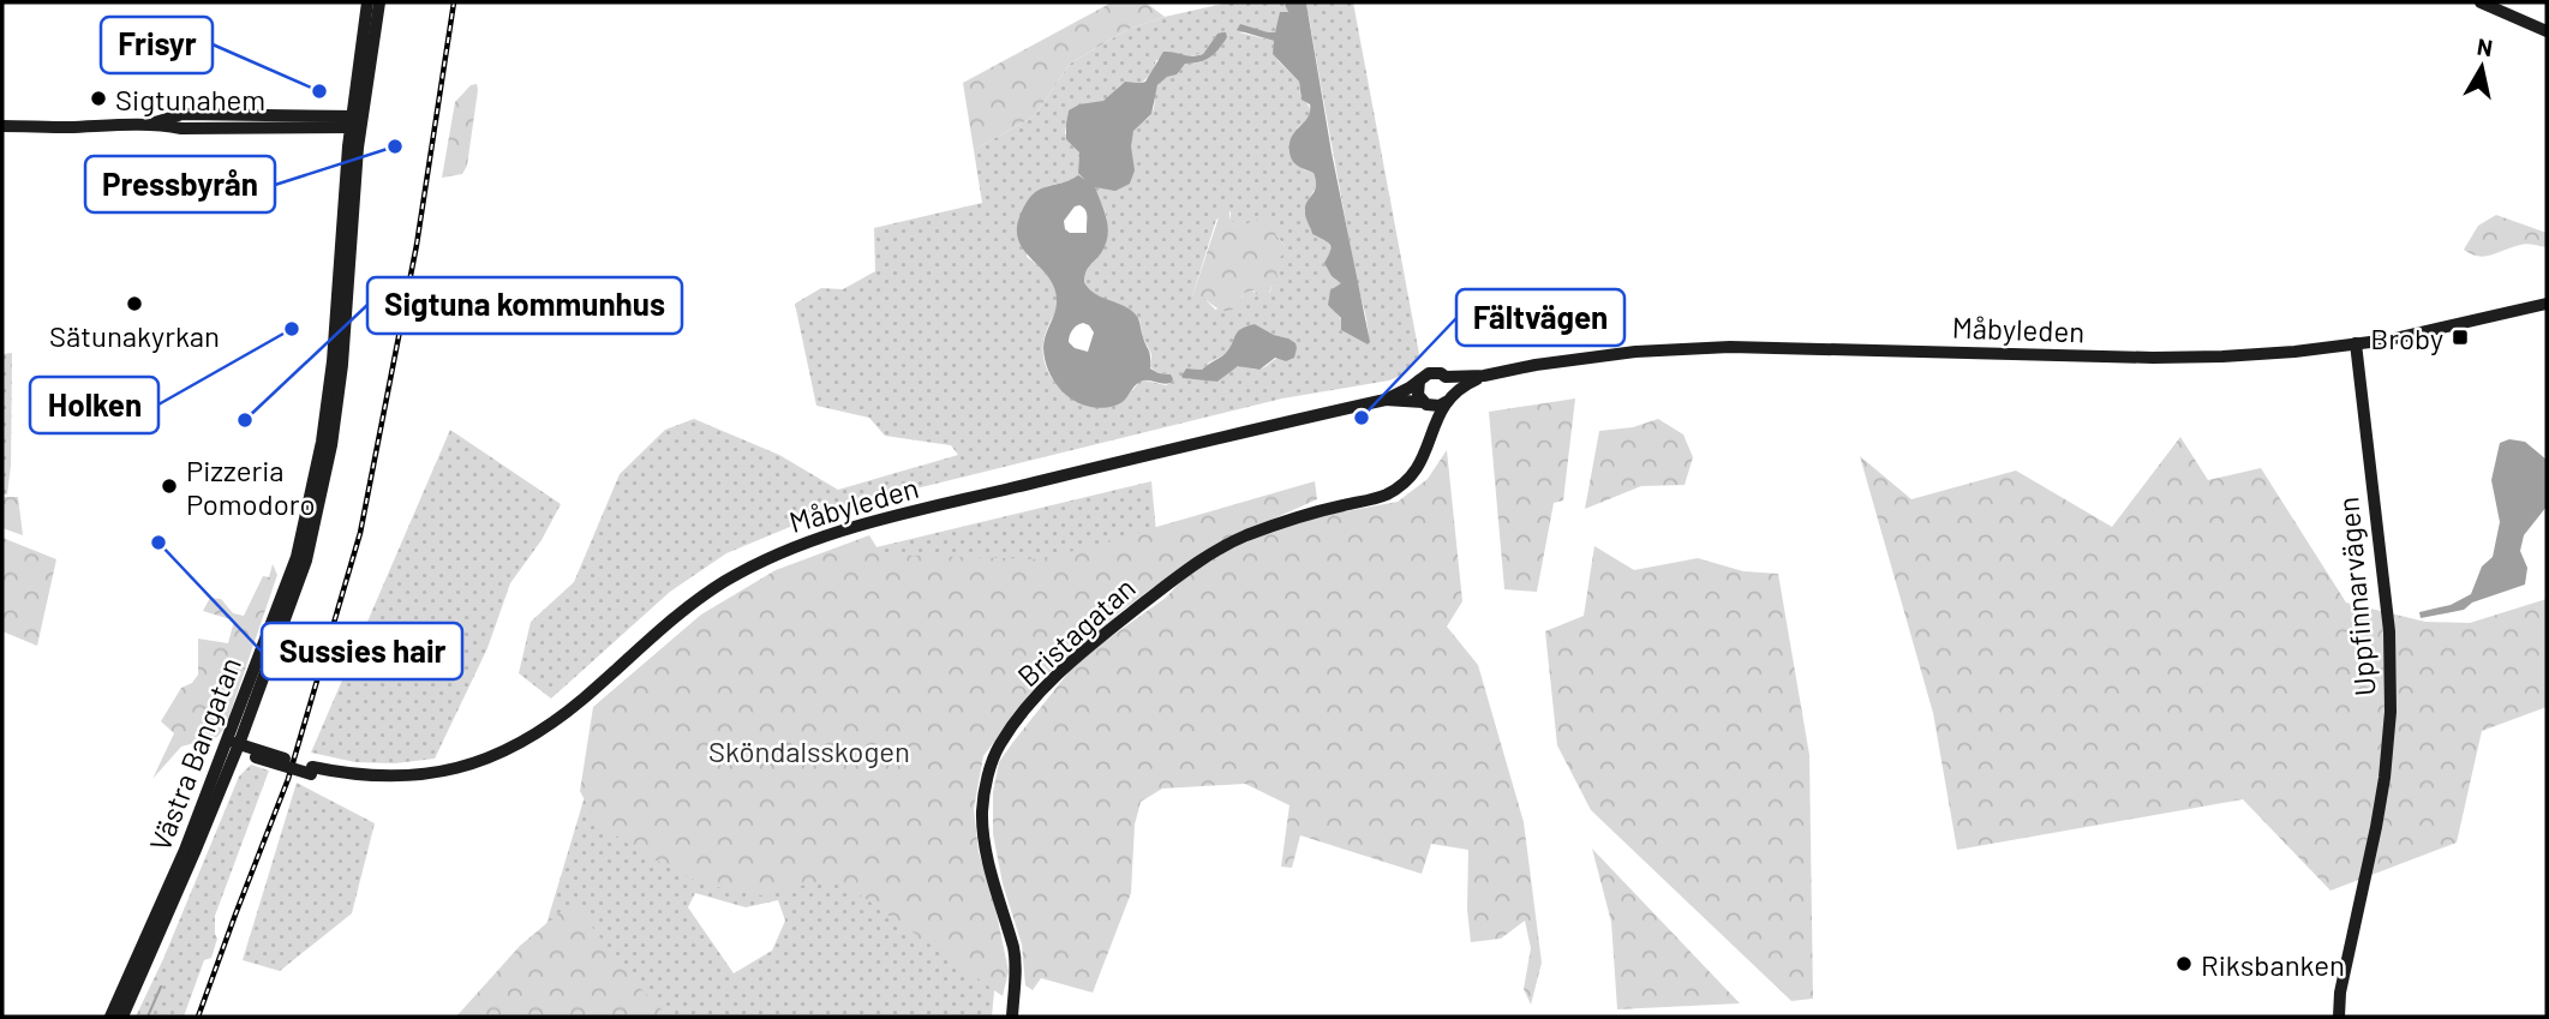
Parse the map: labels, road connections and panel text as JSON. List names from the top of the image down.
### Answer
{
  "streets": {
    "street": [
      "Måbyleden",
      "Uppfinnarvägen",
      "Bristagatan",
      "Västra Bangatan"
    ]
  },
  "crossings": [
    ["Måbyleden", "Uppfinnarvägen"],
    ["Måbyleden", "Bristagatan"],
    ["Måbyleden", "Västra Bangatan"]
  ],
  "parks": ["Sköndalsskogen"],
  "places": {
    "other": [
      "Frisyr",
      "Sigtunahem",
      "Pressbyrån",
      "Sätunakyrkan",
      "Holken",
      "Fältvägen",
      "Sigtuna kommunhus",
      "Pizzeria Pomodoro",
      "Sussies hair",
      "Riksbanken"
    ],
    "transit": ["Broby"]
  },
  "north": "top"
}
